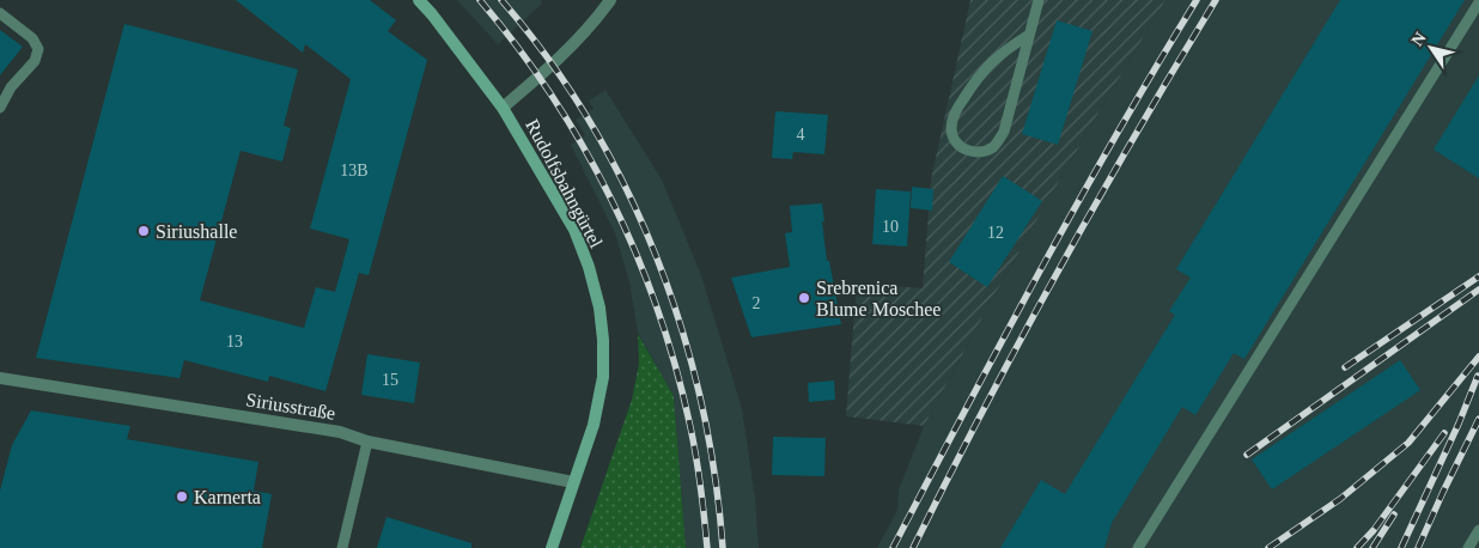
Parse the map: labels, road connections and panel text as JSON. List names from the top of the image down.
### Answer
{
  "streets": {
    "street": ["Rudolfsbahngürtel", "Siriusstraße"]
  },
  "crossings": [
    ["Rudolfsbahngürtel", "Siriusstraße"]
  ],
  "places": ["Siriushalle", "Srebrenica Blume Moschee", "Karnerta"],
  "house_numbers": [
    "4",
    "13B",
    "10",
    "12",
    "2",
    "13",
    "15"
  ],
  "north": "top left"
}
